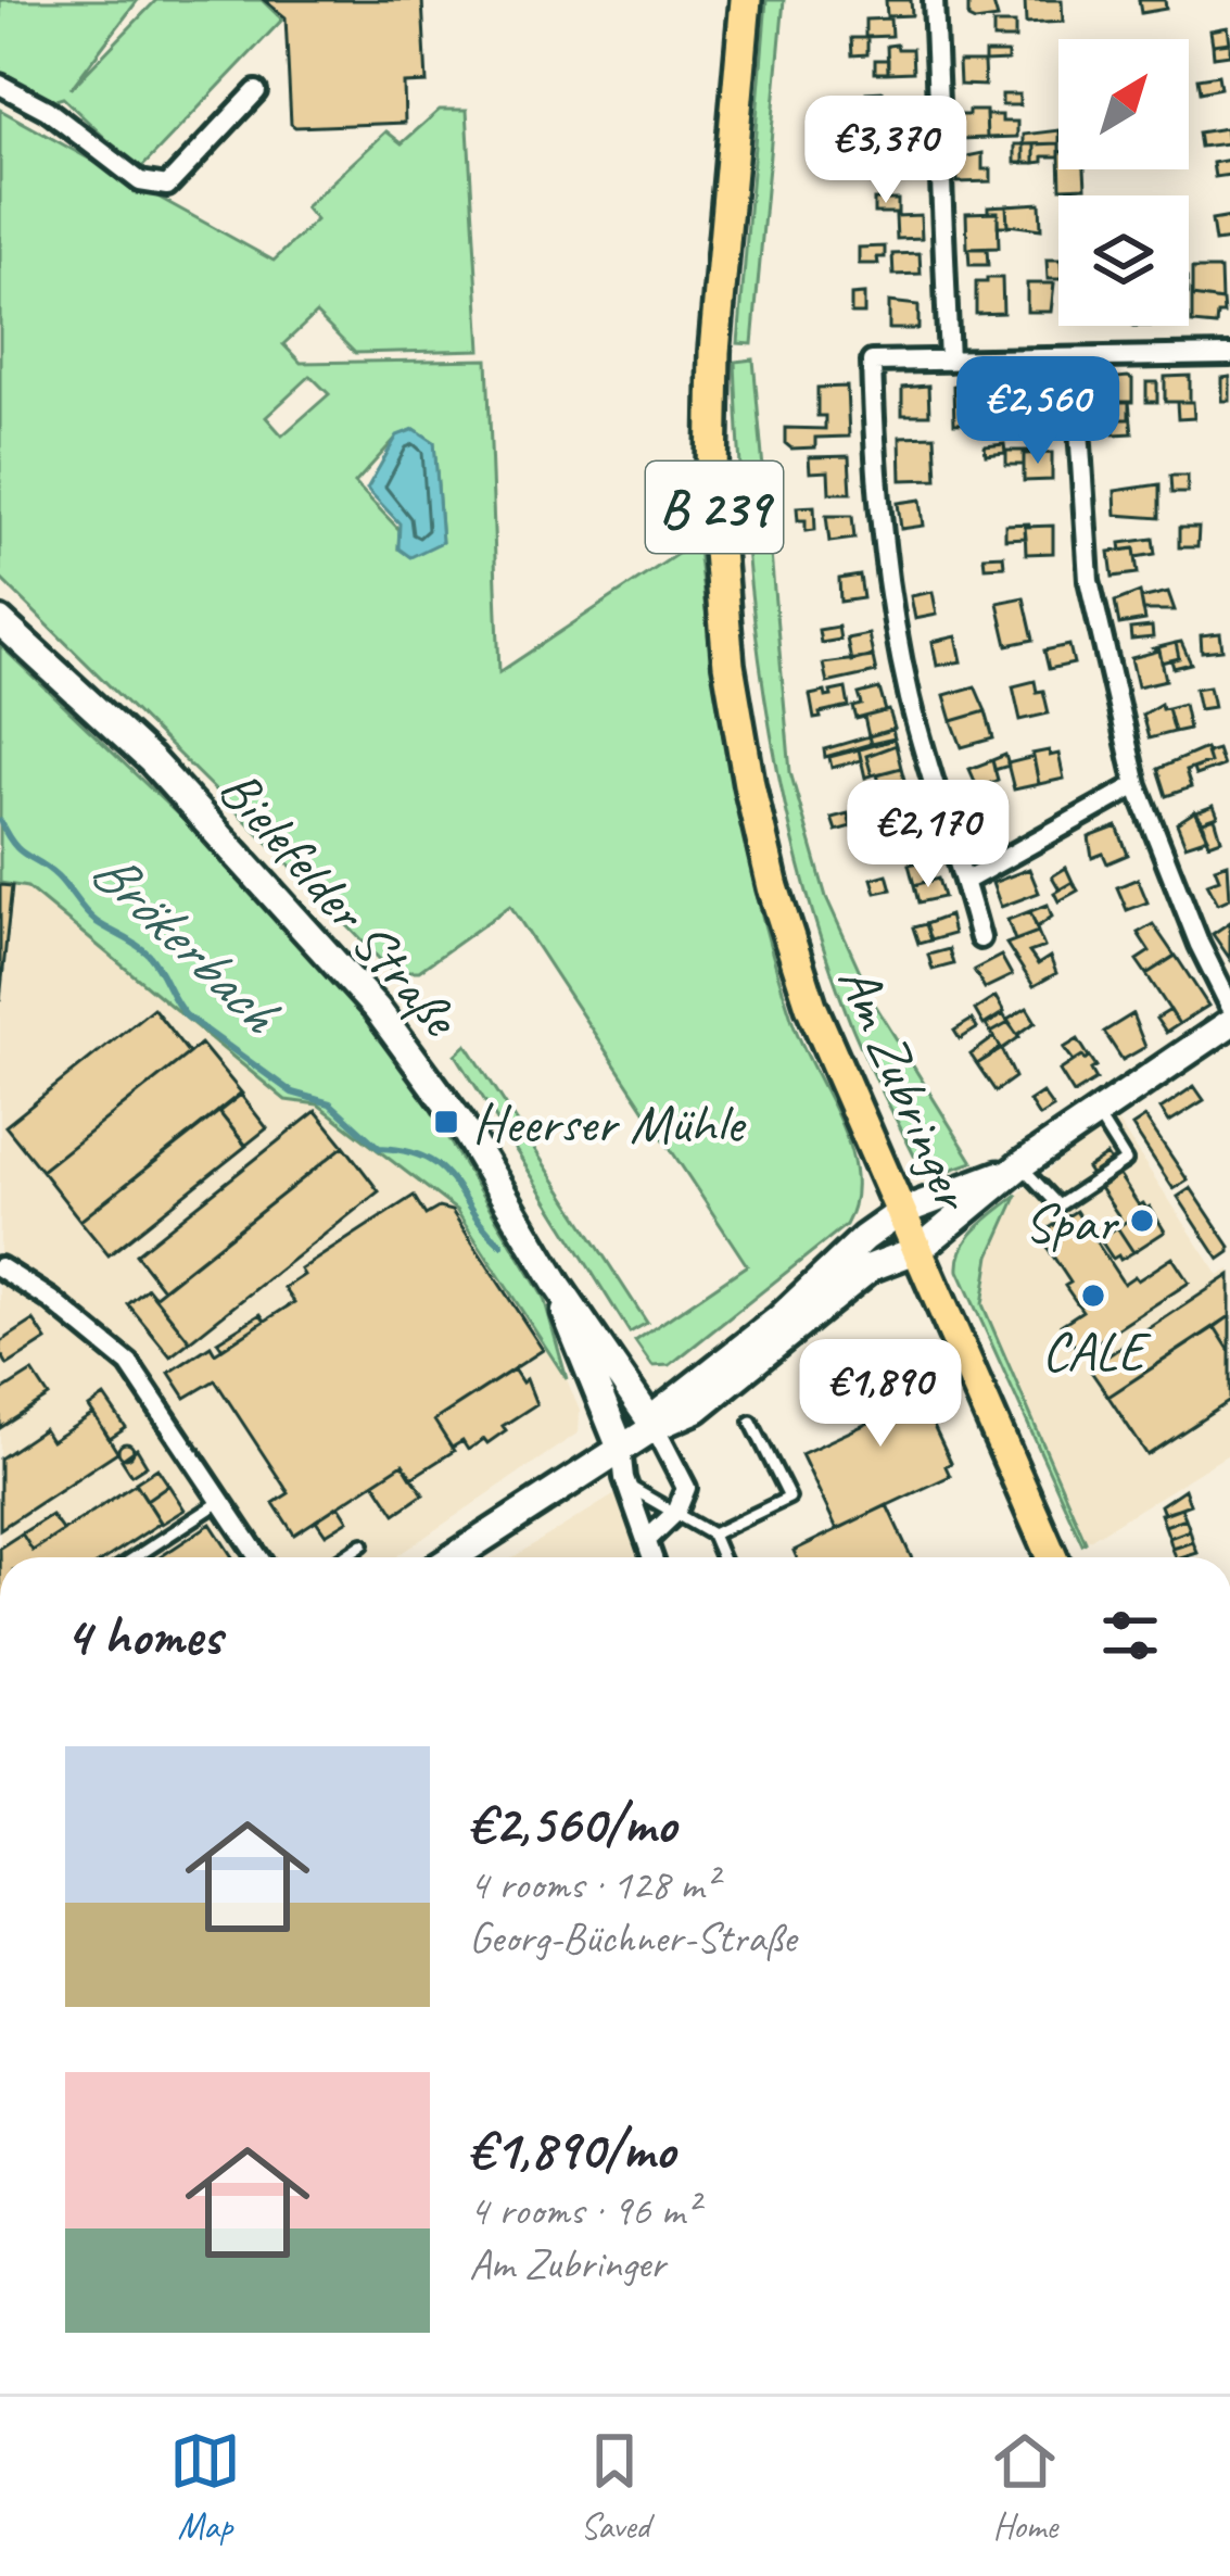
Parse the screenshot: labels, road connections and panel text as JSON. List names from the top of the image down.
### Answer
{
  "streets": {
    "main road": ["B 239", "Bielefelder Straße", "Am Zubringer"]
  },
  "water": ["Brökerbach"],
  "places": {
    "transit": ["Heerser Mühle"],
    "other": ["Spar", "CALE"]
  },
  "north": "top right",
  "page": {
    "price": [
      "€3,370",
      "€2,560",
      "€2,170",
      "€1,890"
    ],
    "heading": "4 homes",
    "list": [
      {
        "name": "€2,560/mo",
        "note": "4 rooms · 128 m² · Georg-Büchner-Straße"
      },
      {
        "name": "€1,890/mo",
        "note": "4 rooms · 96 m² · Am Zubringer"
      }
    ],
    "tabs": ["Map", "Saved", "Home"]
  }
}
